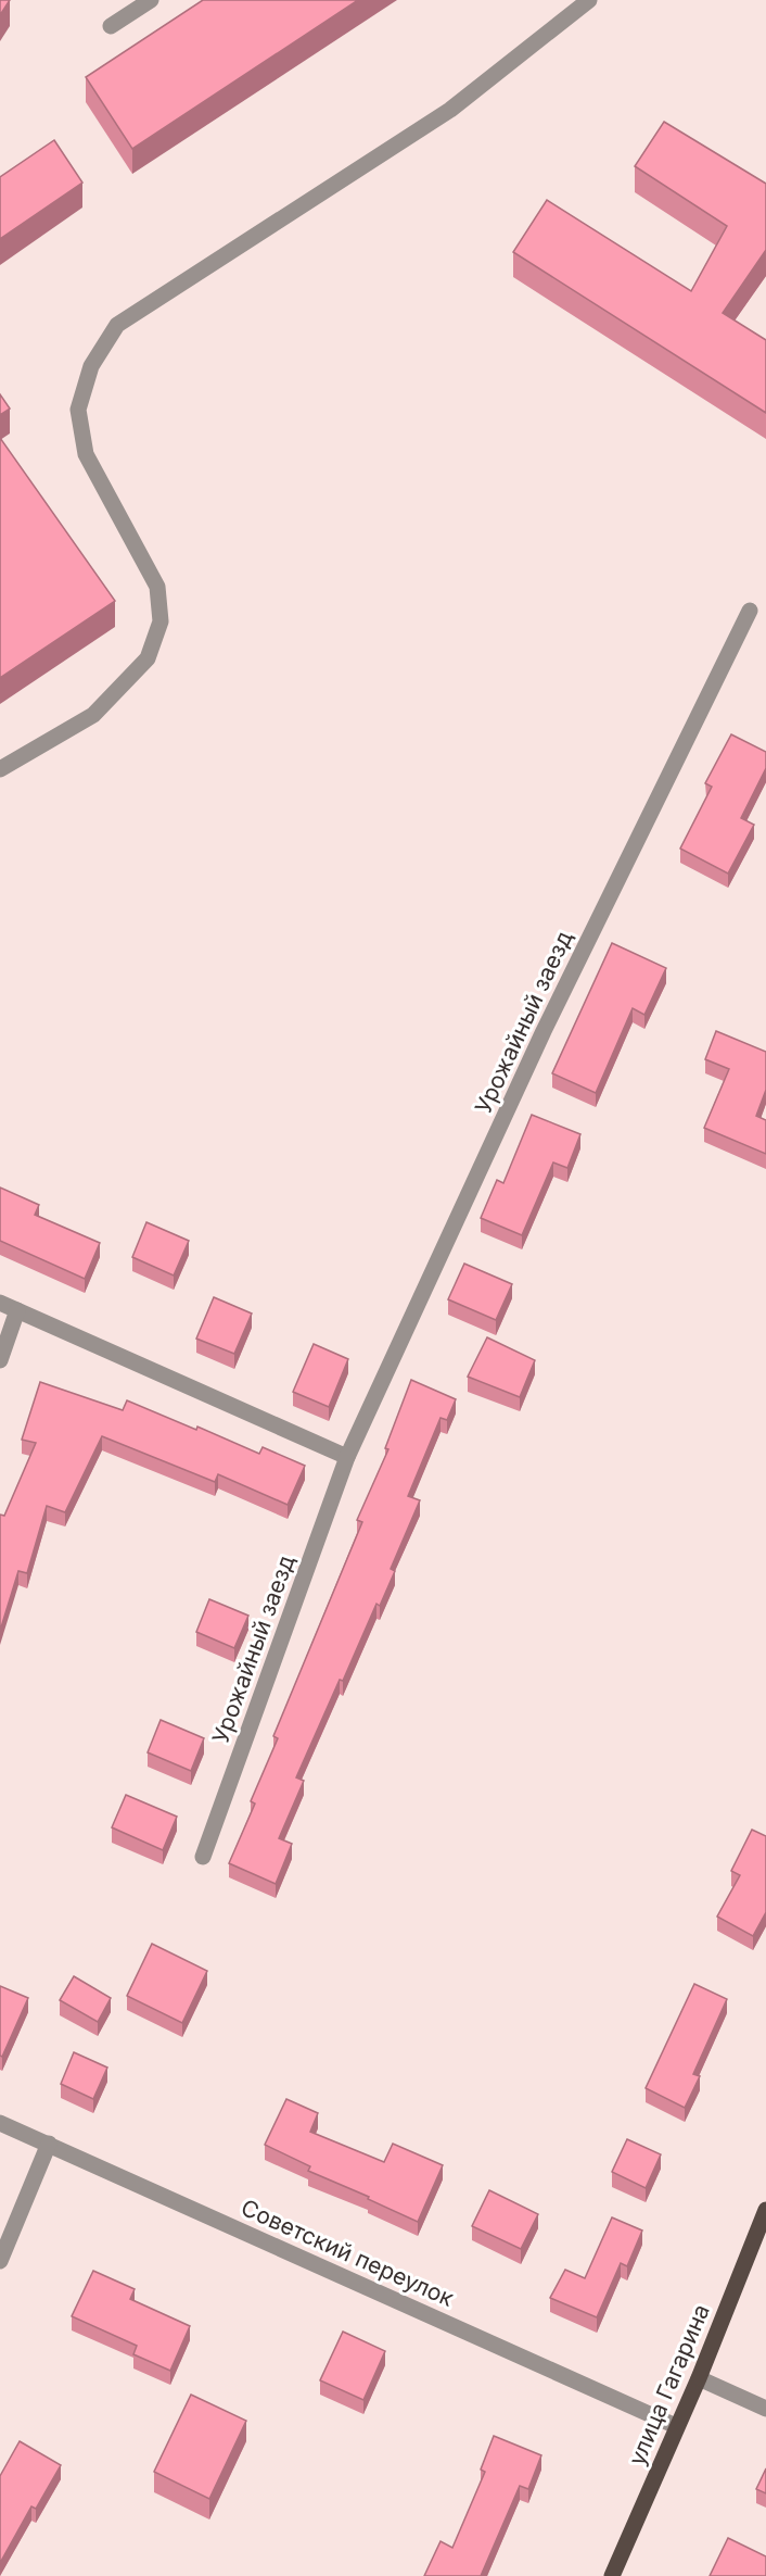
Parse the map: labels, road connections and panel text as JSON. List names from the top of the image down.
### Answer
{
  "streets": {
    "main road": ["улица Гагарина"],
    "street": ["Урожайный заезд", "Советский переулок"]
  },
  "crossings": [
    ["Советский переулок", "улица Гагарина"]
  ]
}
